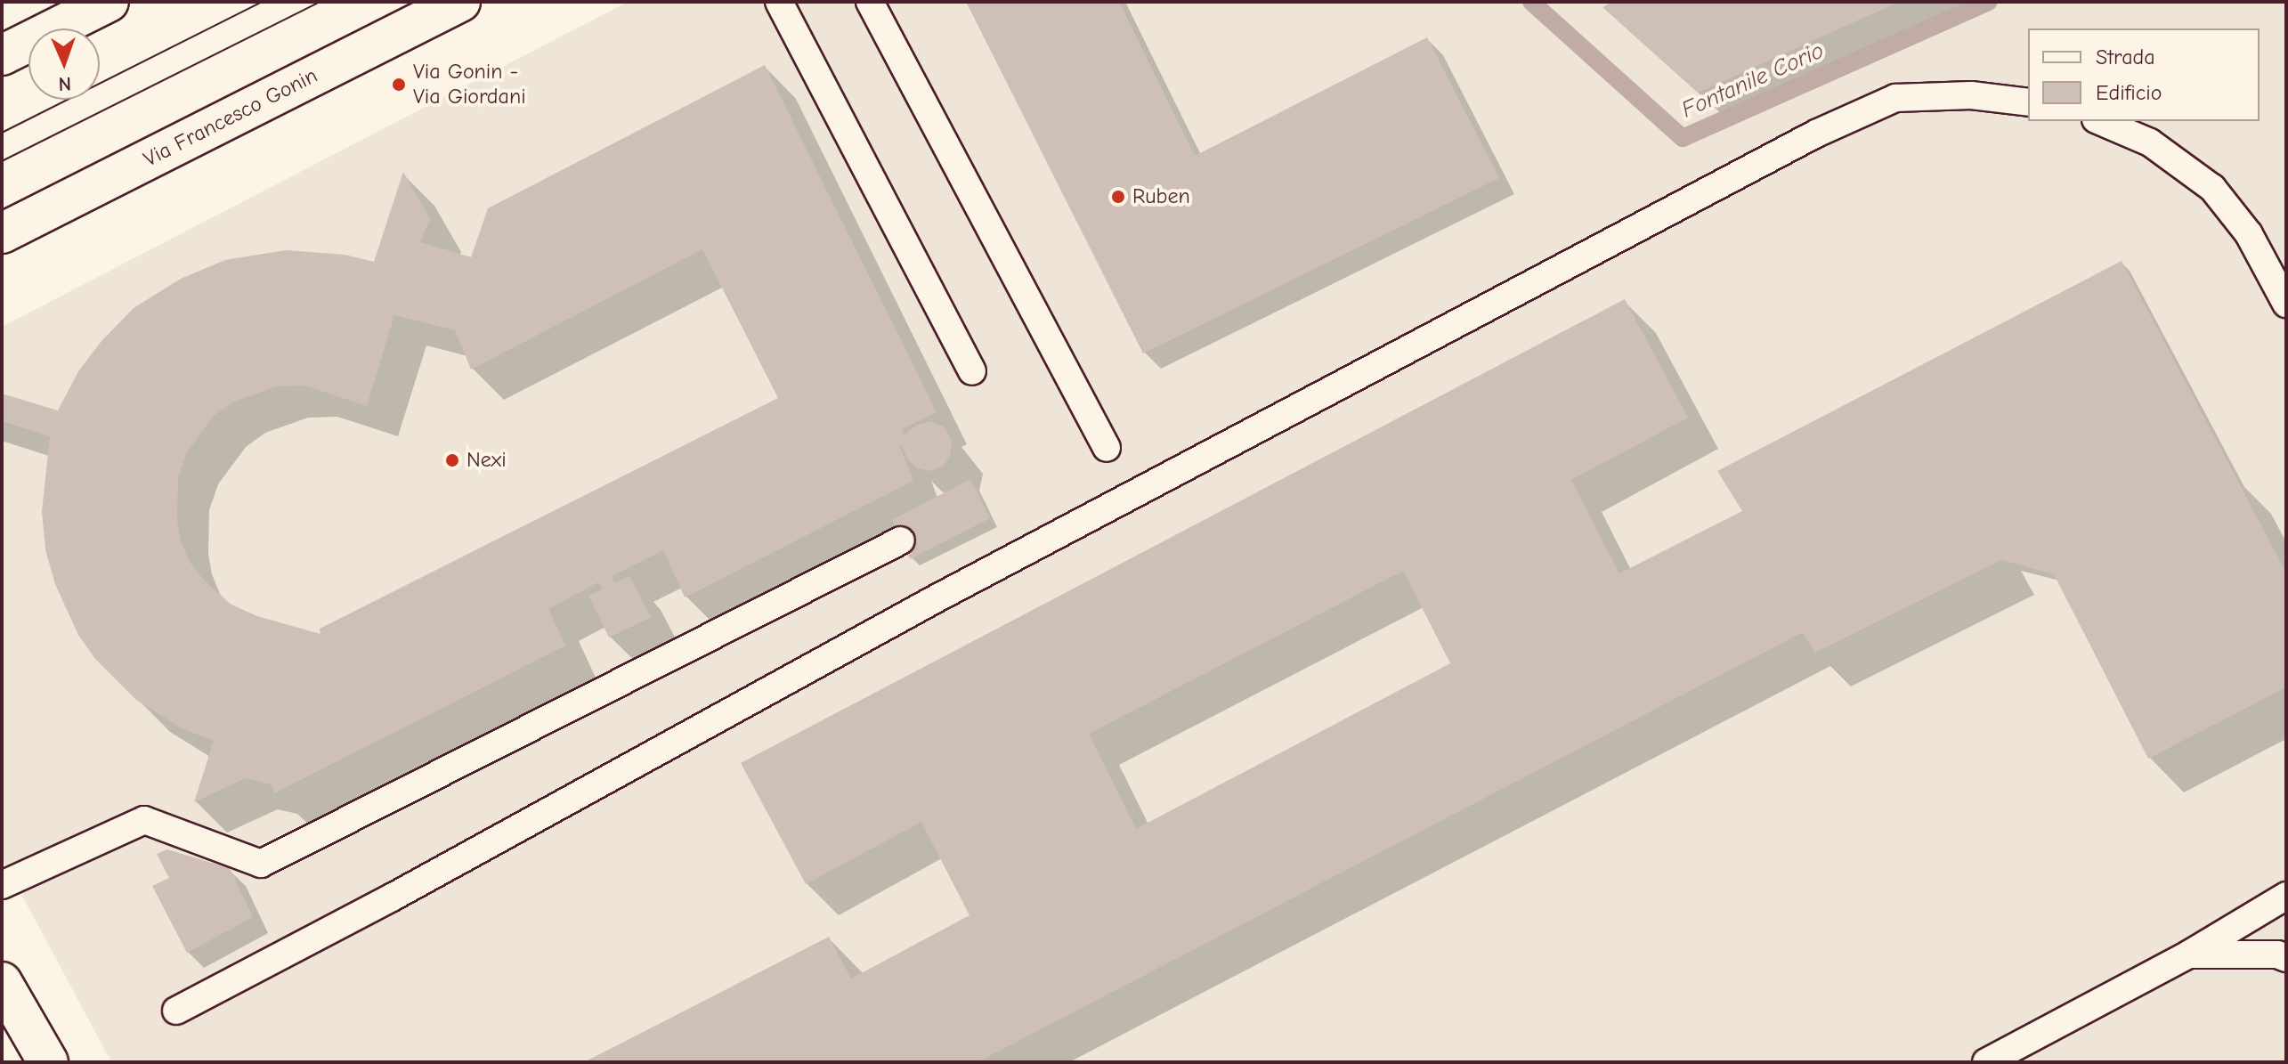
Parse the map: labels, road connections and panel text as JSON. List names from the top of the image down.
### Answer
{
  "streets": {
    "street": ["Via Francesco Gonin"]
  },
  "water": ["Fontanile Corio"],
  "places": ["Via Gonin - Via Giordani", "Ruben", "Nexi"],
  "legend": ["Strada", "Edificio"],
  "north": "bottom"
}
